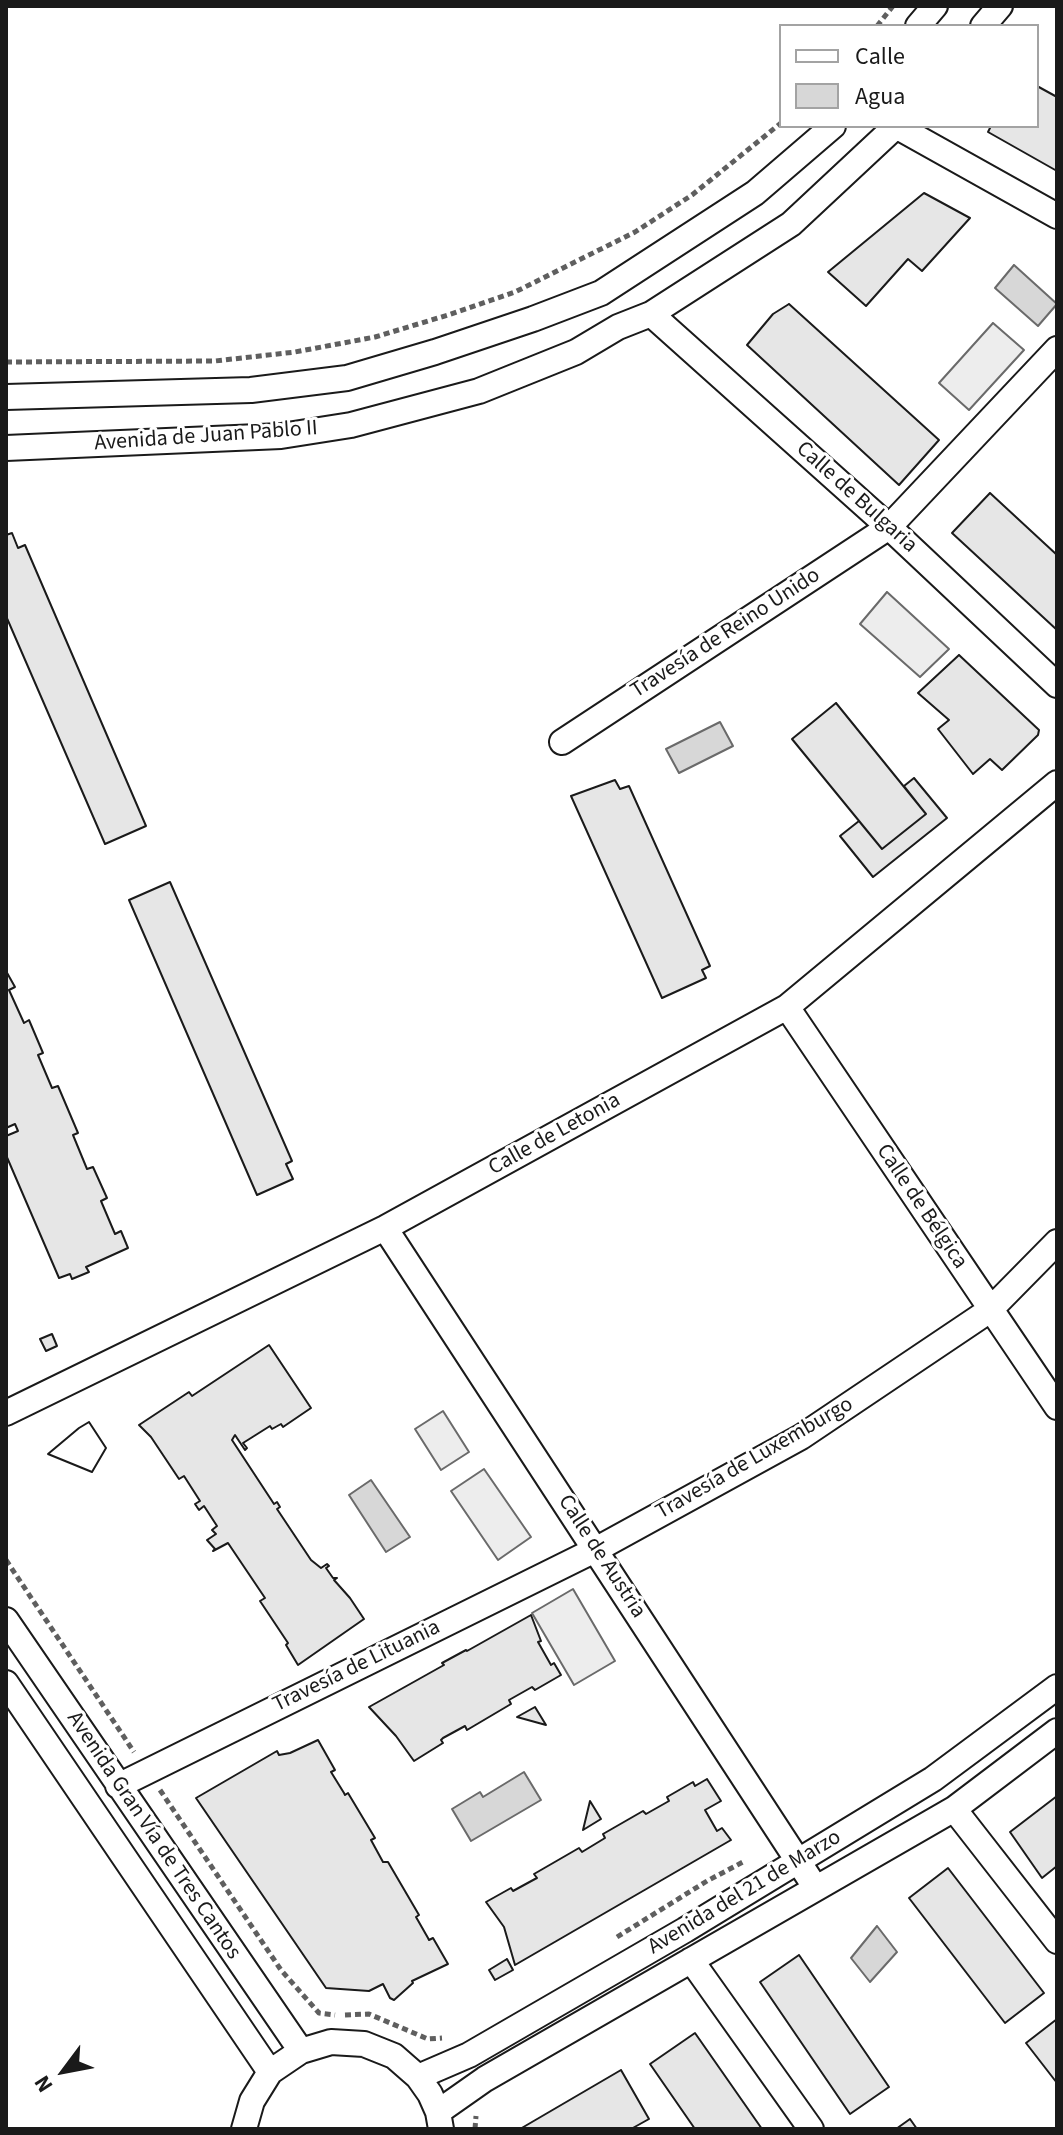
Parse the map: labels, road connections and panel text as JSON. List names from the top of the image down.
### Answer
{
  "streets": {
    "street": [
      "Avenida de Juan Pablo II",
      "Calle de Bulgaria",
      "Travesía de Reino Unido",
      "Calle de Letonia",
      "Calle de Bélgica",
      "Travesía de Luxemburgo",
      "Calle de Austria",
      "Travesía de Lituania",
      "Avenida Gran Vía de Tres Cantos",
      "Avenida del 21 de Marzo"
    ]
  },
  "crossings": [
    ["Avenida de Juan Pablo II", "Calle de Bulgaria"],
    ["Calle de Bulgaria", "Travesía de Reino Unido"],
    ["Calle de Letonia", "Calle de Bélgica"],
    ["Calle de Letonia", "Calle de Austria"],
    ["Calle de Bélgica", "Travesía de Luxemburgo"],
    ["Travesía de Luxemburgo", "Calle de Austria"],
    ["Travesía de Luxemburgo", "Travesía de Lituania"],
    ["Calle de Austria", "Travesía de Lituania"],
    ["Calle de Austria", "Avenida del 21 de Marzo"],
    ["Travesía de Lituania", "Avenida Gran Vía de Tres Cantos"]
  ],
  "legend": ["Calle", "Agua"],
  "north": "bottom left"
}
